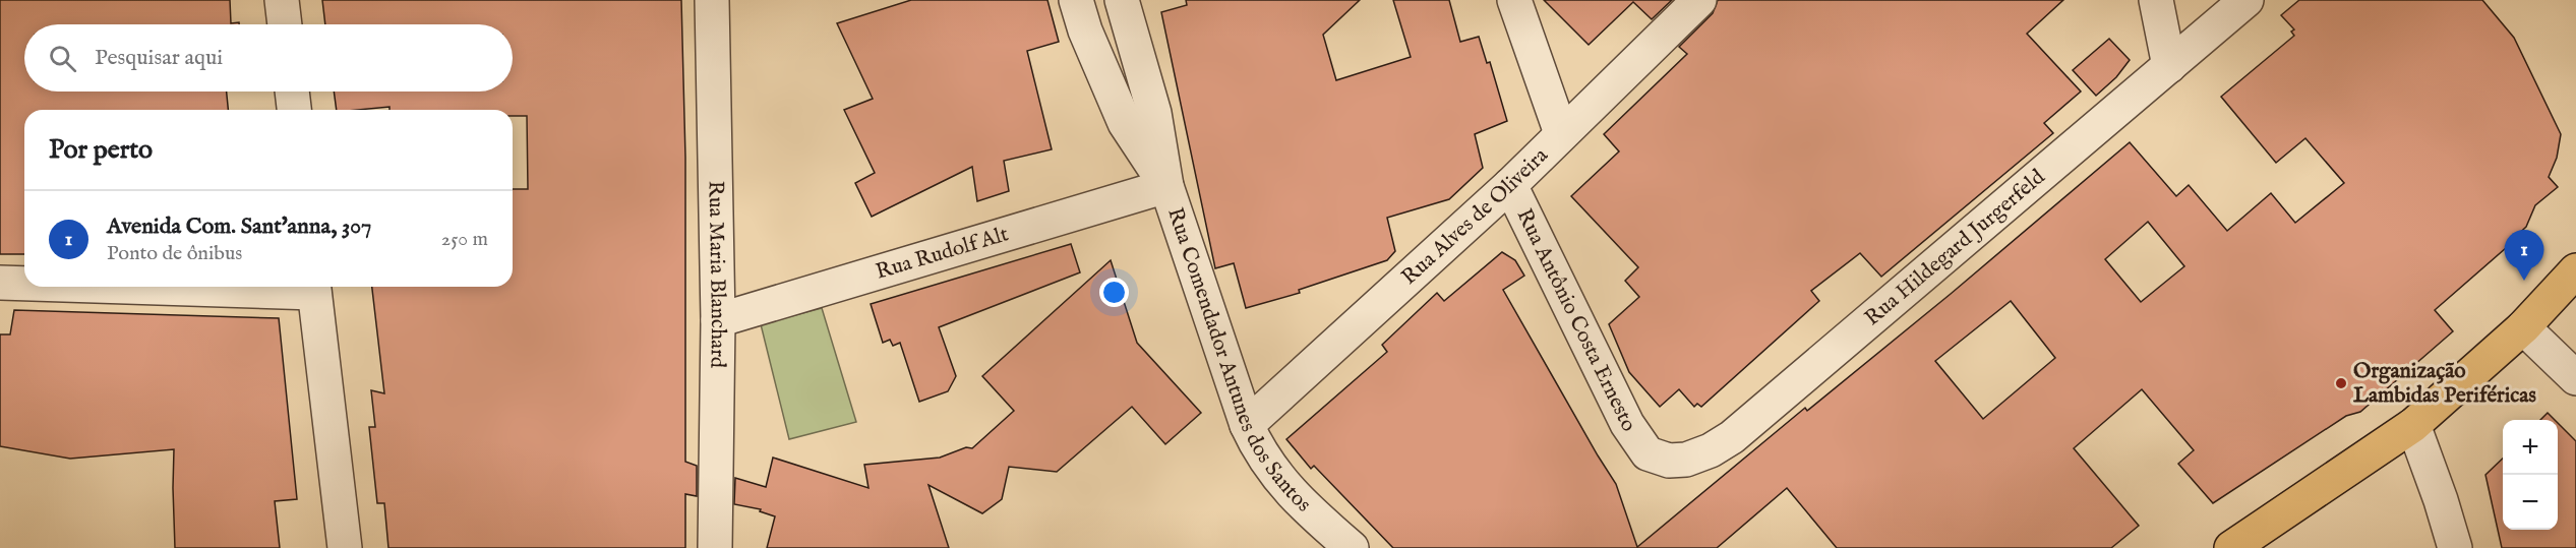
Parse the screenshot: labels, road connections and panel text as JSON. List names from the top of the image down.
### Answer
{
  "streets": {
    "street": [
      "Rua Alves de Oliveira",
      "Rua Hildegard Jurgerfeld",
      "Rua Rudolf Alt",
      "Rua Maria Blanchard",
      "Rua Antônio Costa Ernesto",
      "Rua Comendador Antunes dos Santos"
    ]
  },
  "crossings": [
    ["Rua Alves de Oliveira", "Rua Antônio Costa Ernesto"],
    ["Rua Alves de Oliveira", "Rua Comendador Antunes dos Santos"],
    ["Rua Hildegard Jurgerfeld", "Rua Antônio Costa Ernesto"],
    ["Rua Rudolf Alt", "Rua Maria Blanchard"],
    ["Rua Rudolf Alt", "Rua Comendador Antunes dos Santos"]
  ],
  "places": ["Organização Lambidas Periféricas"],
  "page": {
    "search": "Pesquisar aqui",
    "heading": "Por perto",
    "list": [
      {
        "mark": "1",
        "name": "Avenida Com. Sant'anna, 307",
        "note": "Ponto de ônibus",
        "value": "250 m"
      }
    ],
    "pins": "1",
    "map_buttons": ["+", "−"]
  }
}
